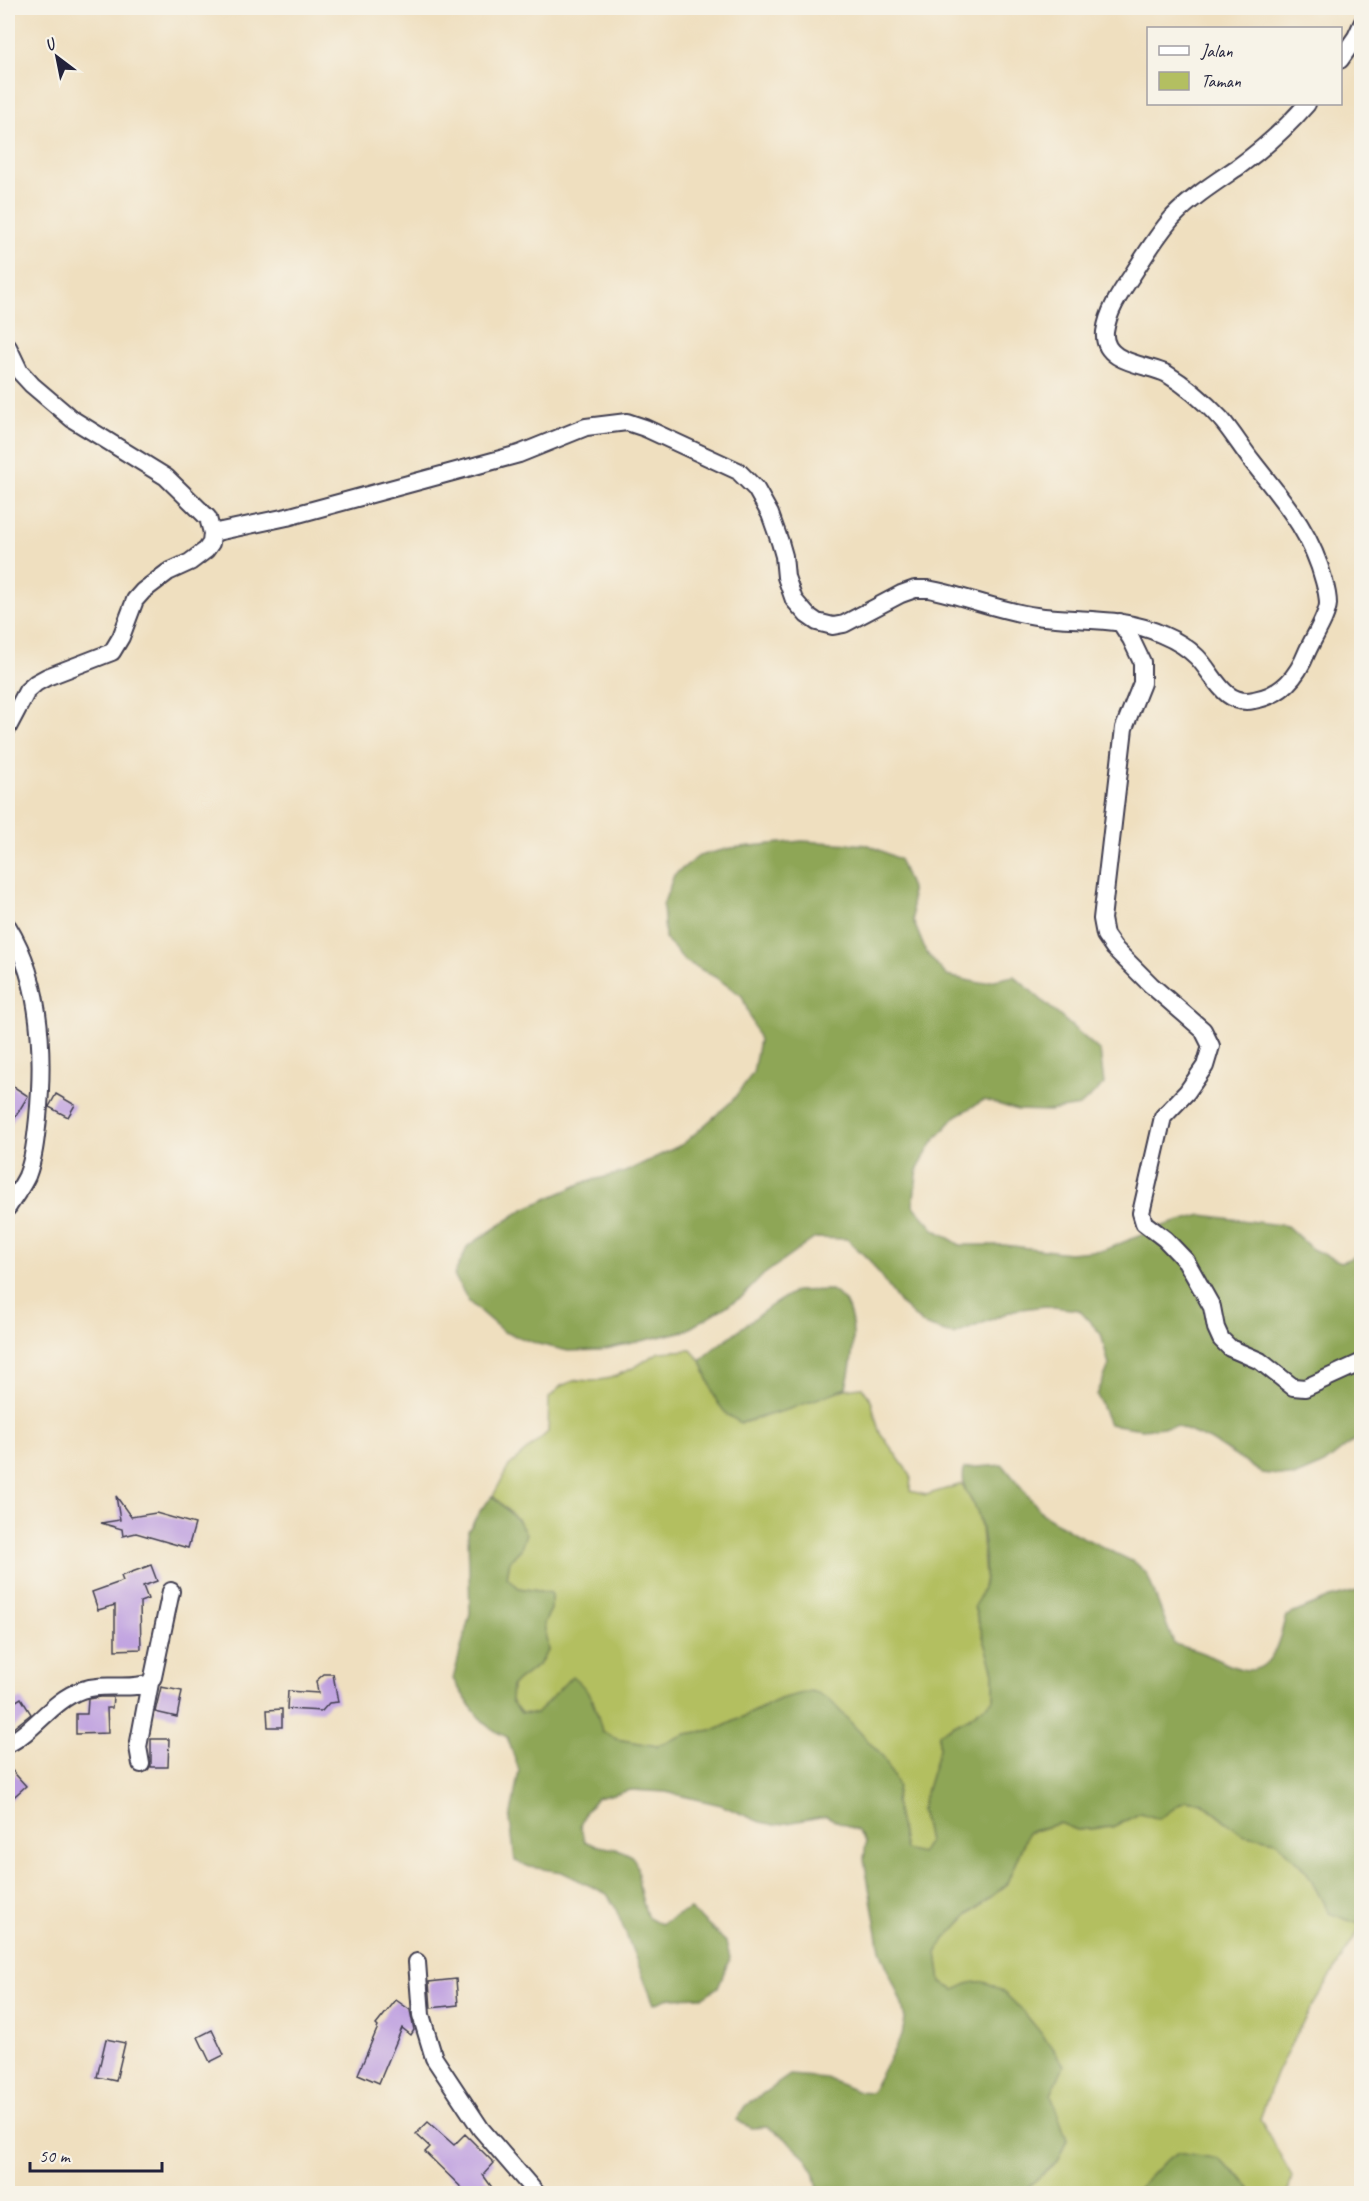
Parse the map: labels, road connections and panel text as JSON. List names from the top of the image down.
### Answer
{
  "legend": ["Jalan", "Taman"],
  "scale_bar": "50 m",
  "north": "top left"
}
